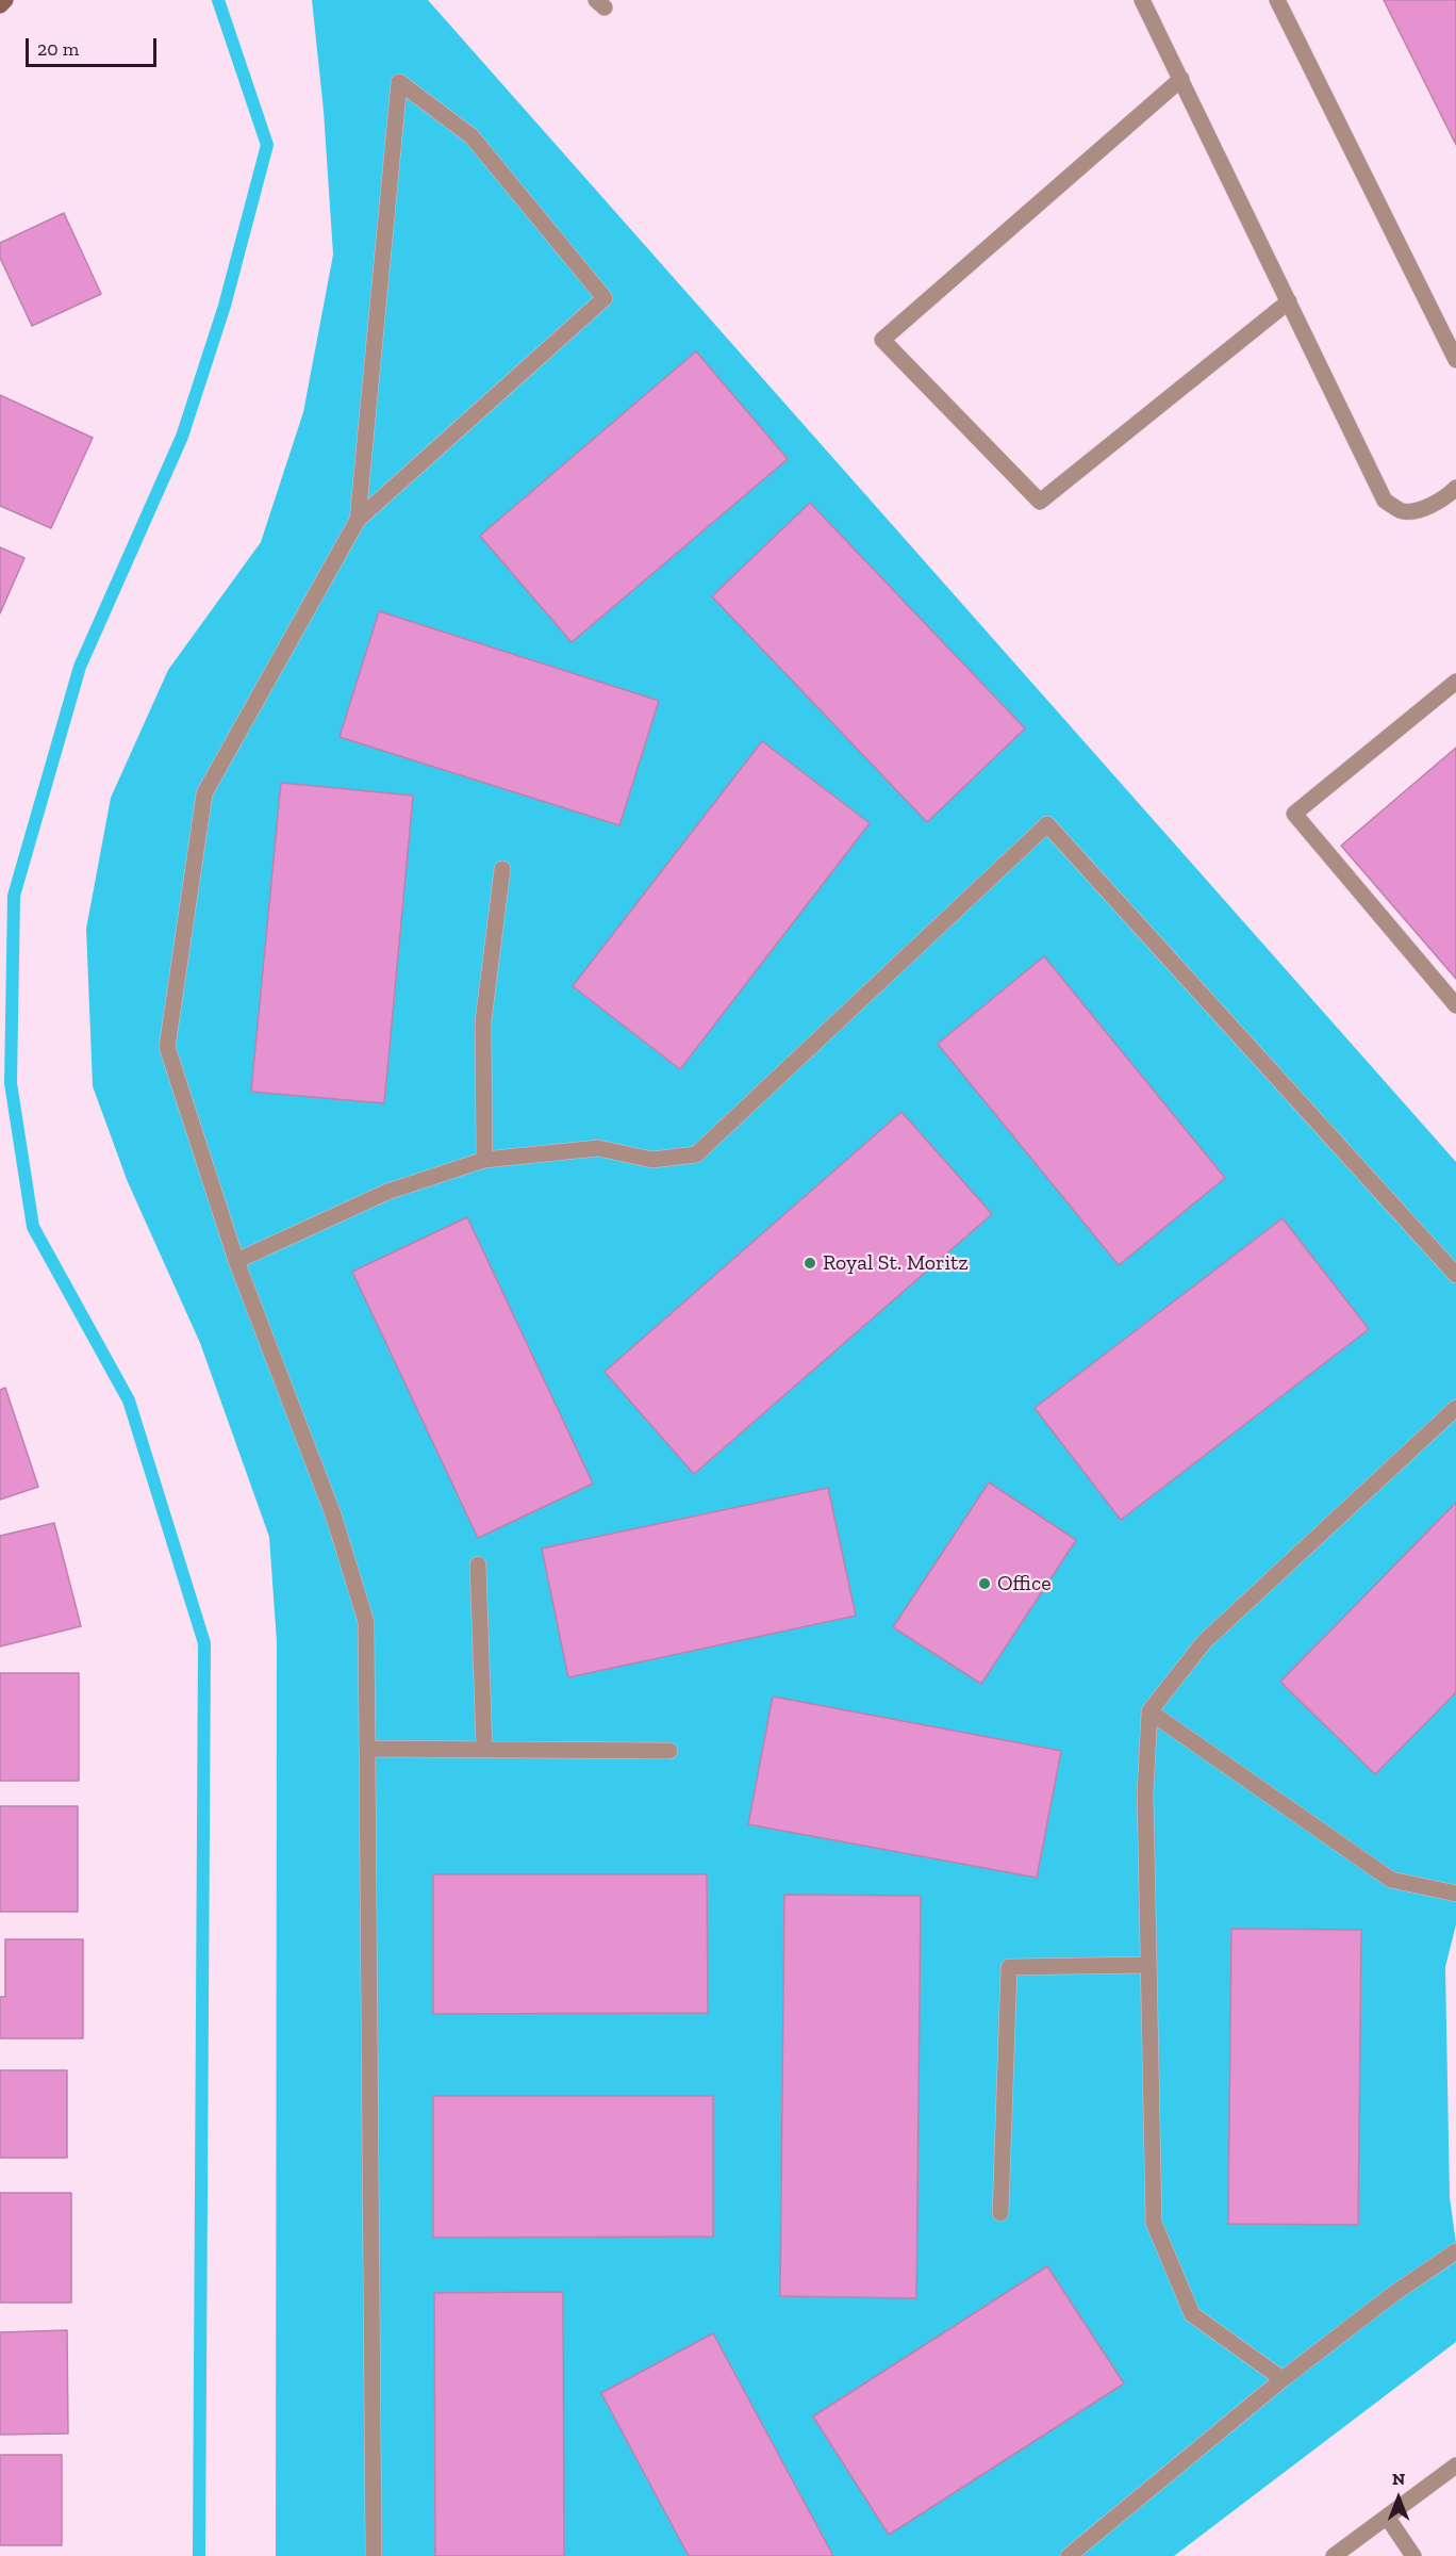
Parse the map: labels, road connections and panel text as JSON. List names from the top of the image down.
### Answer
{
  "places": ["Royal St. Moritz", "Office"],
  "scale_bar": "20 m",
  "north": "top"
}
